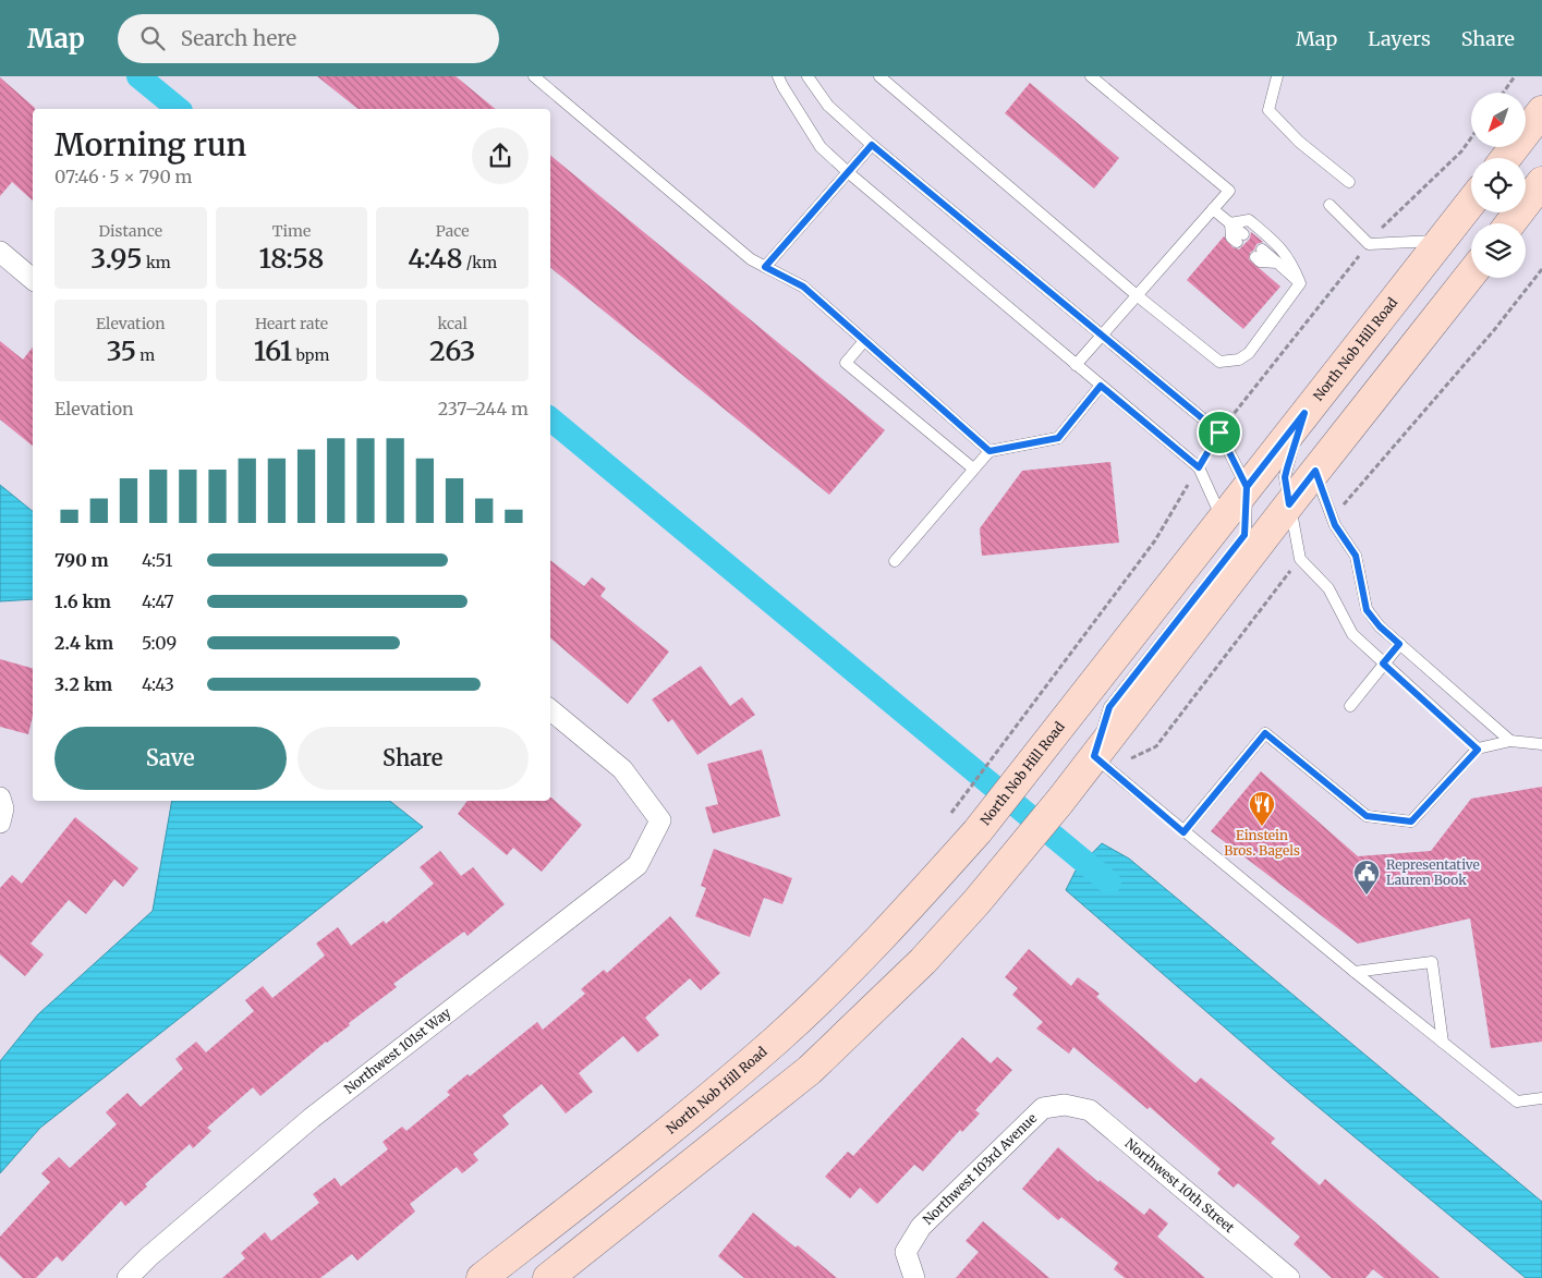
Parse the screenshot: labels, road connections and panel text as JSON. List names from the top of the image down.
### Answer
{
  "streets": {
    "main road": ["North Nob Hill Road"],
    "street": ["Northwest 101st Way", "Northwest 103rd Avenue", "Northwest 10th Street"]
  },
  "crossings": [
    ["Northwest 103rd Avenue", "Northwest 10th Street"]
  ],
  "places": {
    "restaurant": ["Einstein Bros. Bagels"],
    "public building": ["Representative Lauren Book"]
  },
  "north": "bottom left",
  "page": {
    "header": "Map",
    "search": "Search here",
    "nav": ["Map", "Layers", "Share"],
    "heading": ["Morning run", "07:46 · 5 × 790 m"],
    "stats": [
      ["Distance", "3.95 km"],
      ["Time", "18:58"],
      ["Pace", "4:48 /km"],
      ["Elevation", "35 m"],
      ["Heart rate", "161 bpm"],
      ["kcal", "263"]
    ],
    "chart": ["Elevation", "237–244 m"],
    "list": [
      {
        "name": "790 m",
        "note": "4:51"
      },
      {
        "name": "1.6 km",
        "note": "4:47"
      },
      {
        "name": "2.4 km",
        "note": "5:09"
      },
      {
        "name": "3.2 km",
        "note": "4:43"
      }
    ],
    "buttons": ["Save", "Share"]
  }
}
